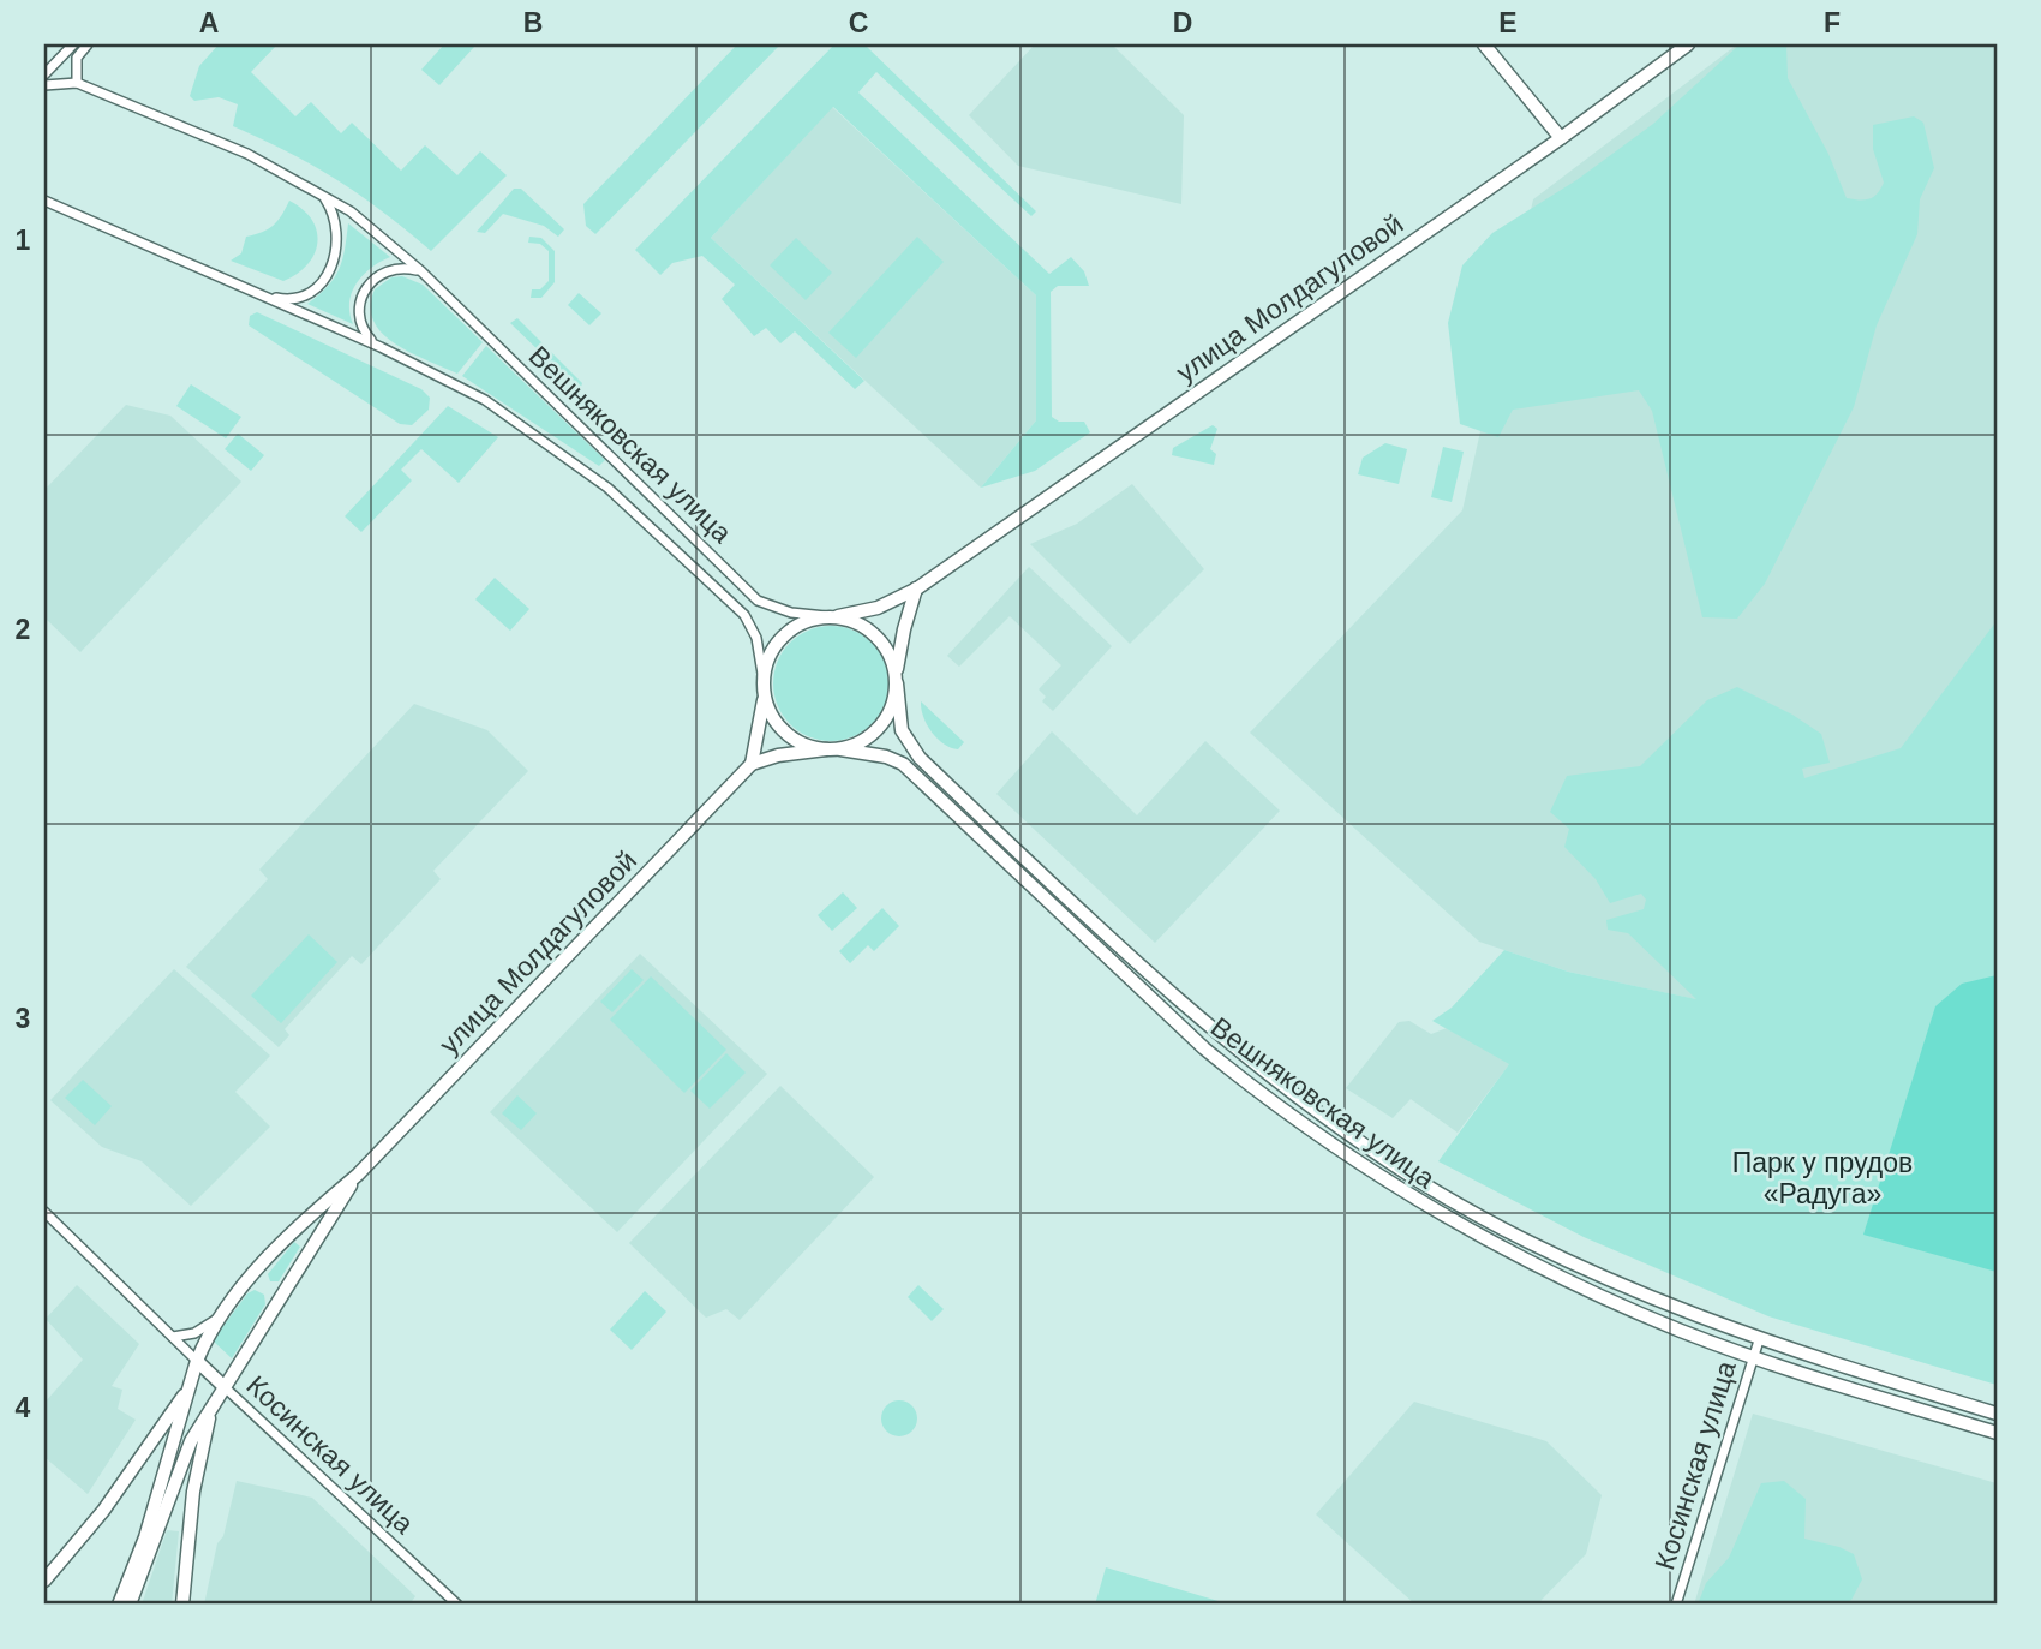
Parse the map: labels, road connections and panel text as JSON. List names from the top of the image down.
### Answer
{
  "streets": {
    "main road": ["улица Молдагуловой", "Вешняковская улица", "Косинская улица"]
  },
  "crossings": [
    ["улица Молдагуловой", "Вешняковская улица"],
    ["улица Молдагуловой", "Косинская улица"],
    ["Вешняковская улица", "Косинская улица"]
  ],
  "parks": ["Парк у прудов «Радуга»"],
  "grid": {
    "columns": [
      "A",
      "B",
      "C",
      "D",
      "E",
      "F"
    ],
    "rows": [
      "1",
      "2",
      "3",
      "4"
    ]
  }
}
